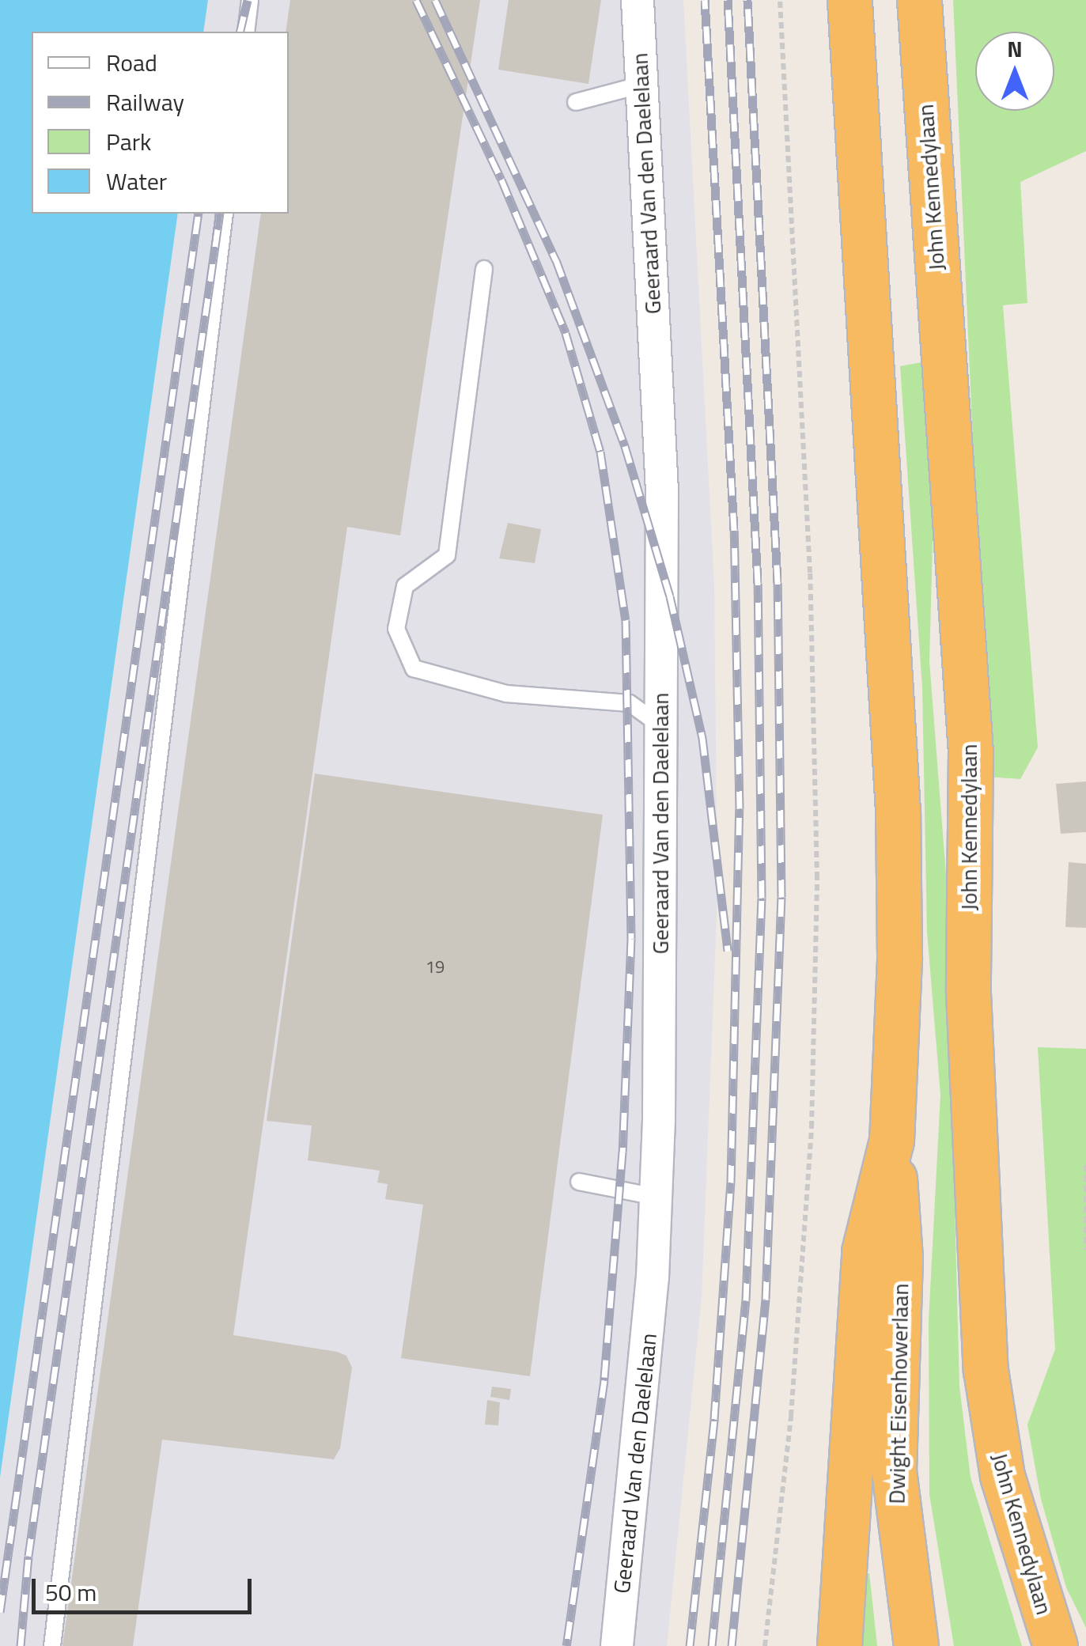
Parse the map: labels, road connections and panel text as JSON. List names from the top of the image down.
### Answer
{
  "streets": {
    "highway": ["John Kennedylaan", "Dwight Eisenhowerlaan"],
    "street": ["Geeraard Van den Daelelaan"]
  },
  "house_numbers": ["19"],
  "legend": [
    "Road",
    "Railway",
    "Park",
    "Water"
  ],
  "scale_bar": "50 m",
  "north": "top"
}
